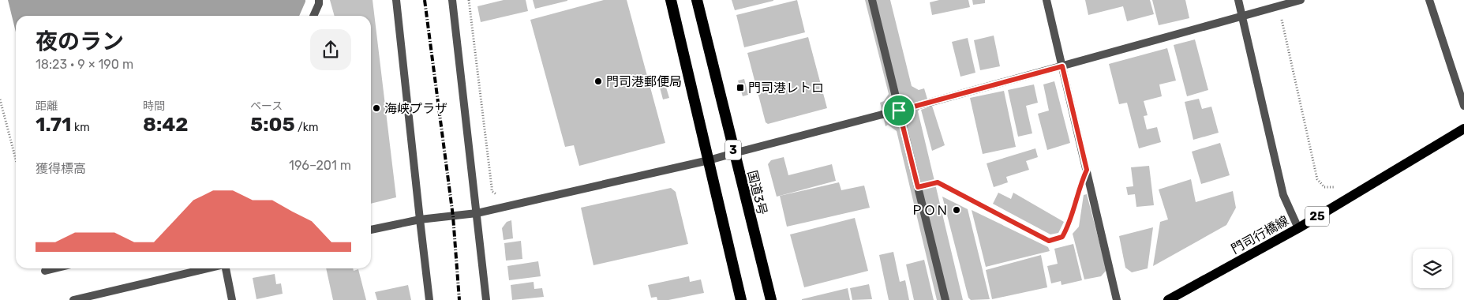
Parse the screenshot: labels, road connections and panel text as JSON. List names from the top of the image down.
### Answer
{
  "streets": {
    "highway": ["3", "国道3号"],
    "main road": ["25", "門司行橋線"]
  },
  "places": {
    "other": ["門司港郵便局", "海峡プラザ", "ＰＯＮ"],
    "transit": ["門司港レトロ"]
  },
  "page": {
    "heading": ["夜のラン", "18:23 · 9 × 190 m"],
    "stats": [
      ["距離", "1.71 km"],
      ["時間", "8:42"],
      ["ペース", "5:05 /km"]
    ],
    "chart": ["獲得標高", "196–201 m"]
  }
}
